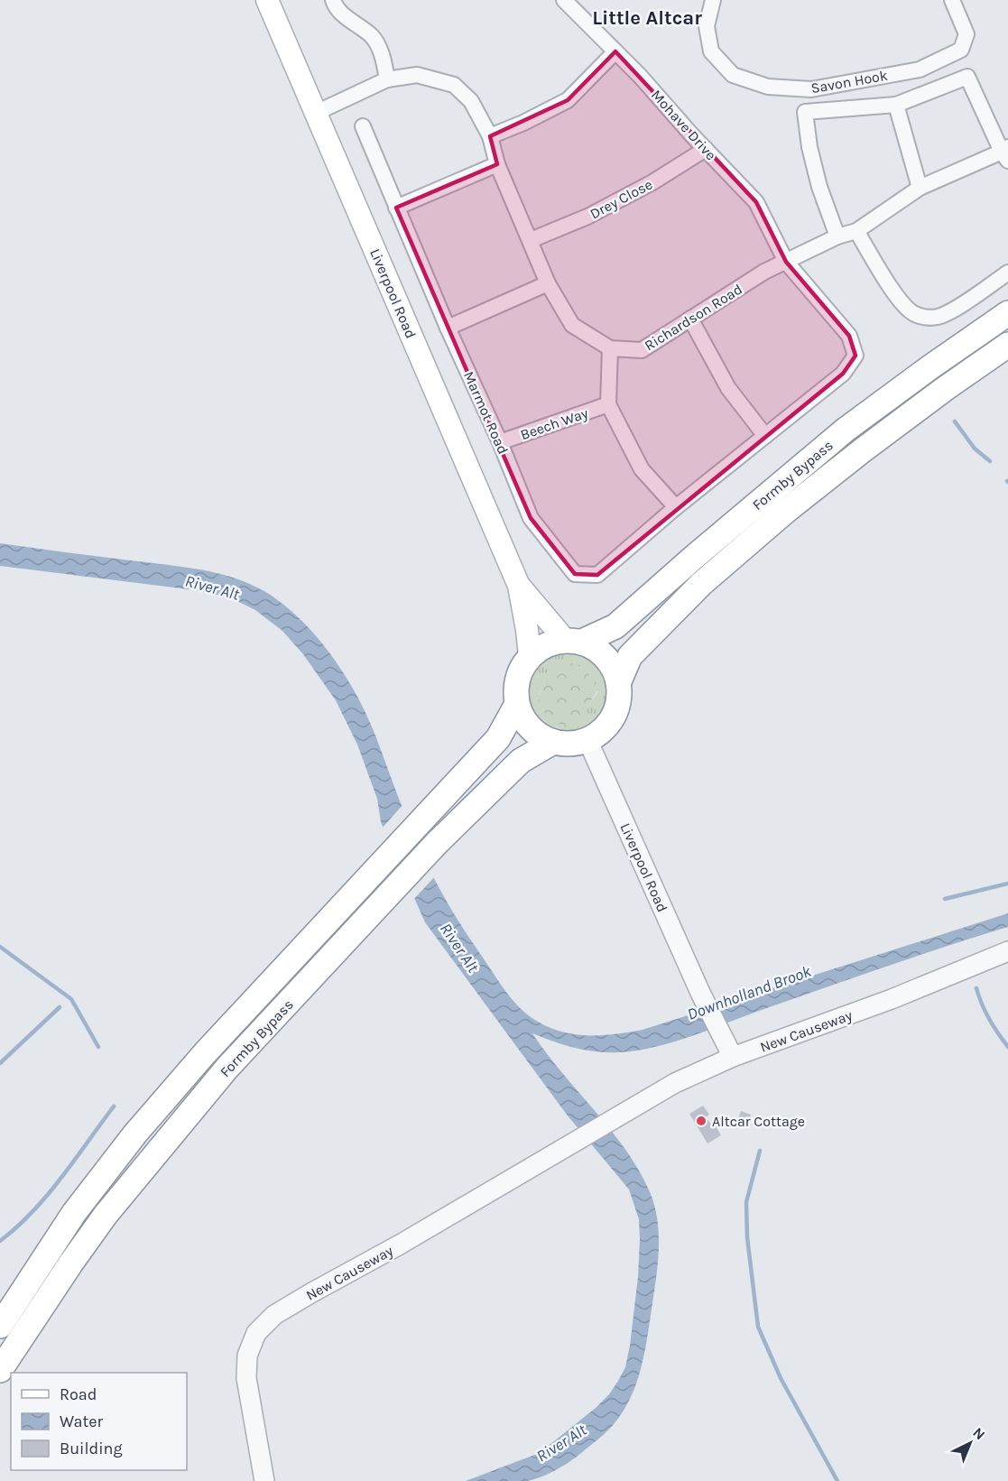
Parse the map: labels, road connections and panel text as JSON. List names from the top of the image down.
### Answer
{
  "streets": {
    "highway": ["Formby Bypass"],
    "main road": ["Liverpool Road"],
    "street": [
      "Savon Hook",
      "Mohave Drive",
      "Drey Close",
      "Richardson Road",
      "Marmot Road",
      "Beech Way",
      "New Causeway"
    ]
  },
  "crossings": [
    ["Mohave Drive", "Drey Close"],
    ["Mohave Drive", "Richardson Road"],
    ["Mohave Drive", "Marmot Road"],
    ["Drey Close", "Richardson Road"],
    ["Liverpool Road", "Richardson Road"],
    ["Liverpool Road", "Formby Bypass"],
    ["Liverpool Road", "New Causeway"],
    ["Marmot Road", "Beech Way"]
  ],
  "districts": ["Little Altcar"],
  "water": ["River Alt", "Downholland Brook"],
  "places": ["Altcar Cottage"],
  "legend": ["Road", "Water", "Building"],
  "north": "top right"
}
